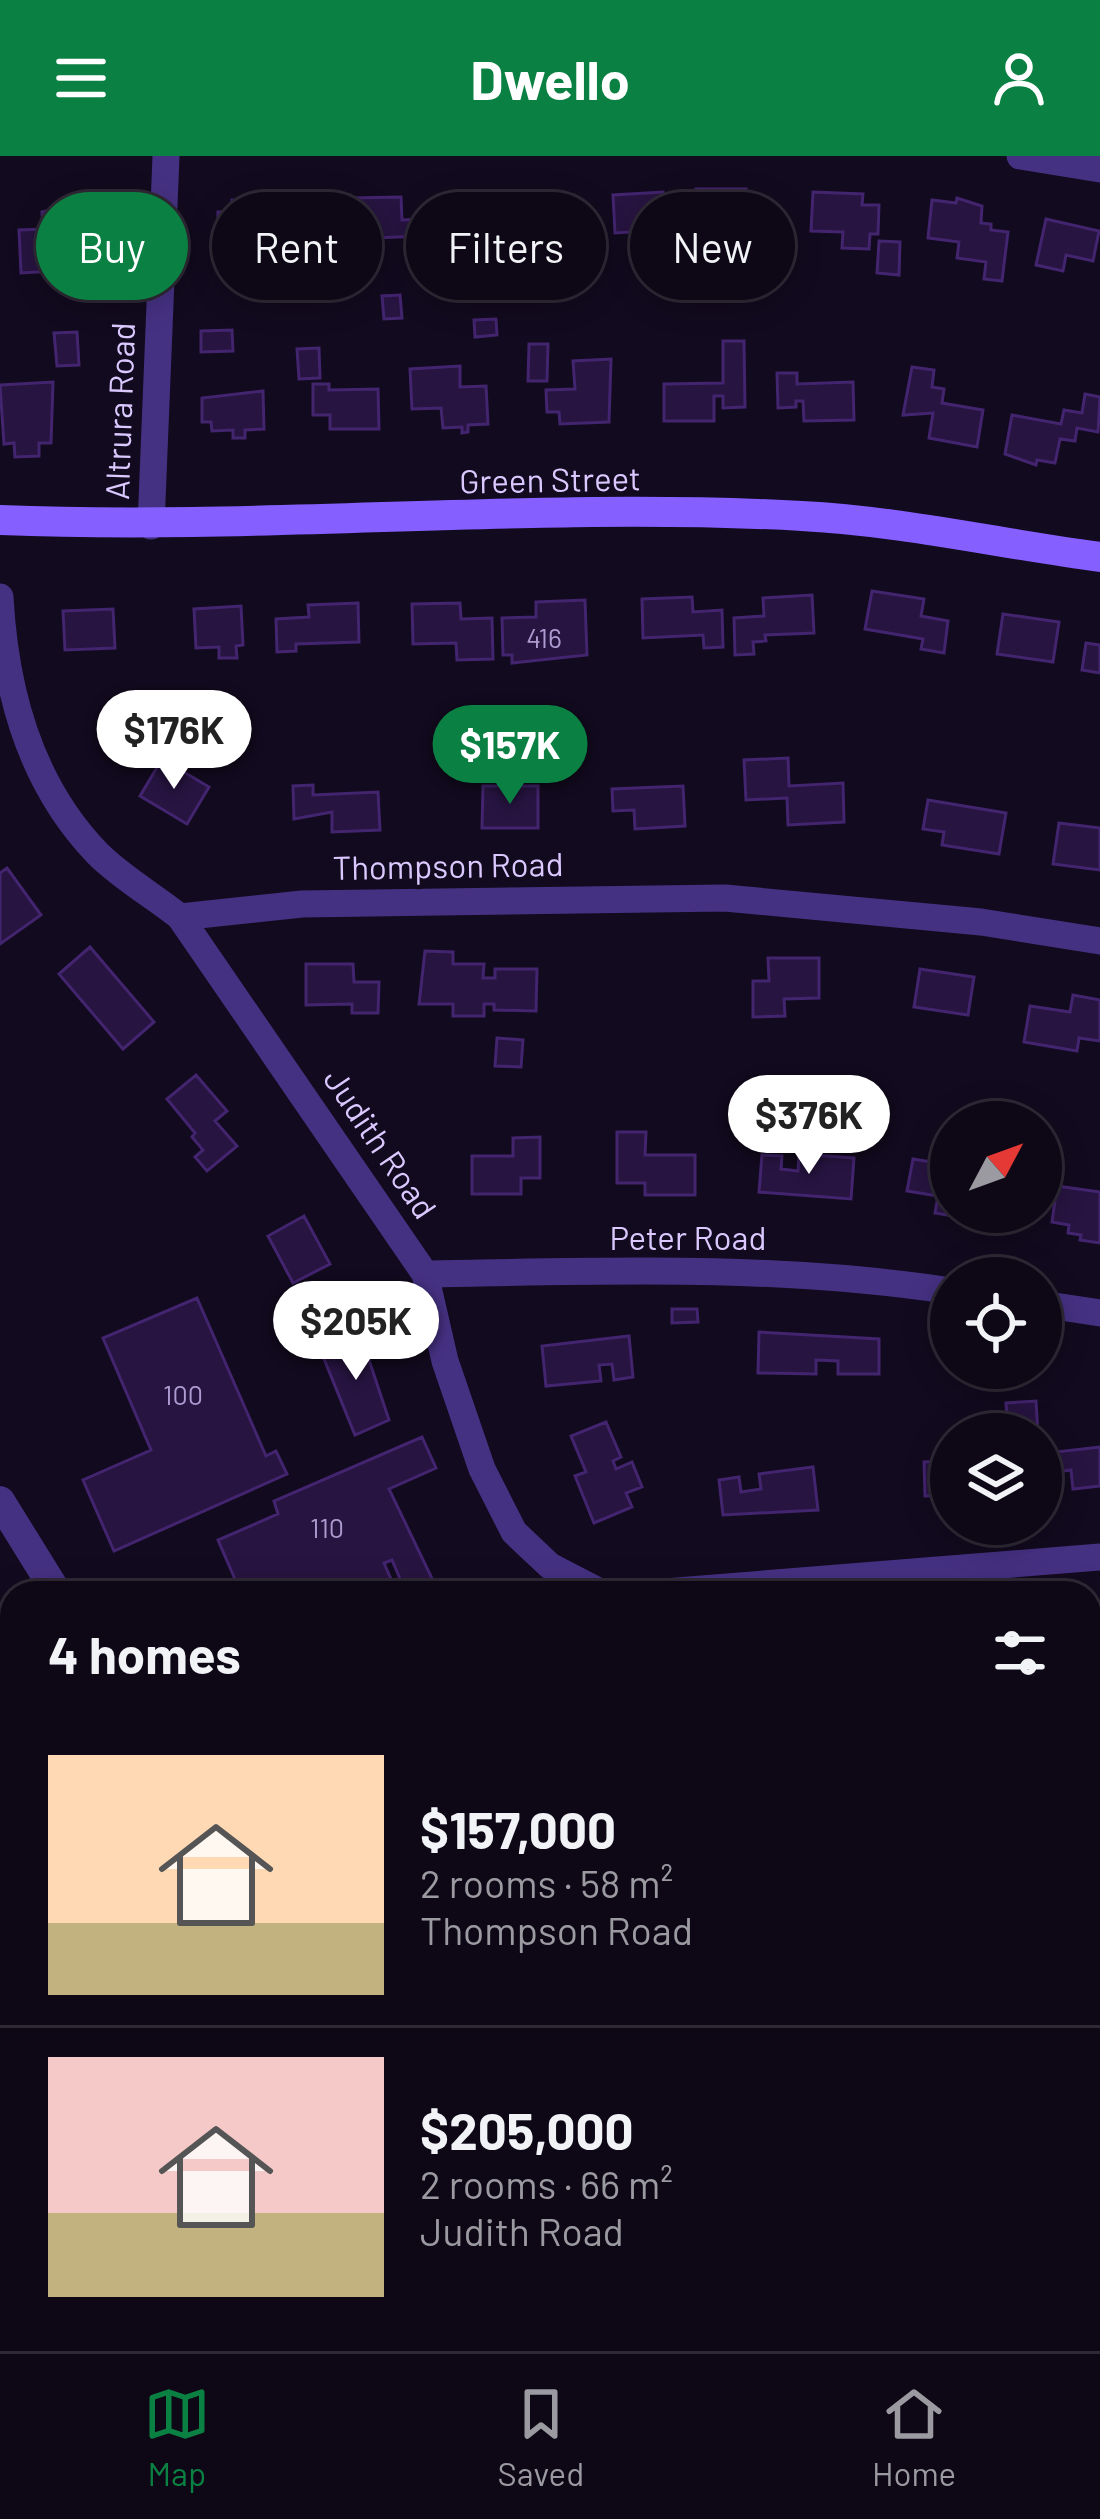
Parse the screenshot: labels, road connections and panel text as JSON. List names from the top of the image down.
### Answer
{
  "streets": {
    "main road": ["Green Street"],
    "street": [
      "Altrura Road",
      "Thompson Road",
      "Judith Road",
      "Peter Road"
    ]
  },
  "crossings": [
    ["Altrura Road", "Green Street"],
    ["Thompson Road", "Judith Road"],
    ["Judith Road", "Peter Road"]
  ],
  "house_numbers": ["416", "100", "110"],
  "north": "top right",
  "page": {
    "header": "Dwello",
    "chip": [
      "Buy",
      "Rent",
      "Filters",
      "New"
    ],
    "price": [
      "$176K",
      "$157K",
      "$376K",
      "$205K"
    ],
    "heading": "4 homes",
    "list": [
      {
        "name": "$157,000",
        "note": "2 rooms · 58 m² · Thompson Road"
      },
      {
        "name": "$205,000",
        "note": "2 rooms · 66 m² · Judith Road"
      }
    ],
    "tabs": ["Map", "Saved", "Home"]
  }
}
